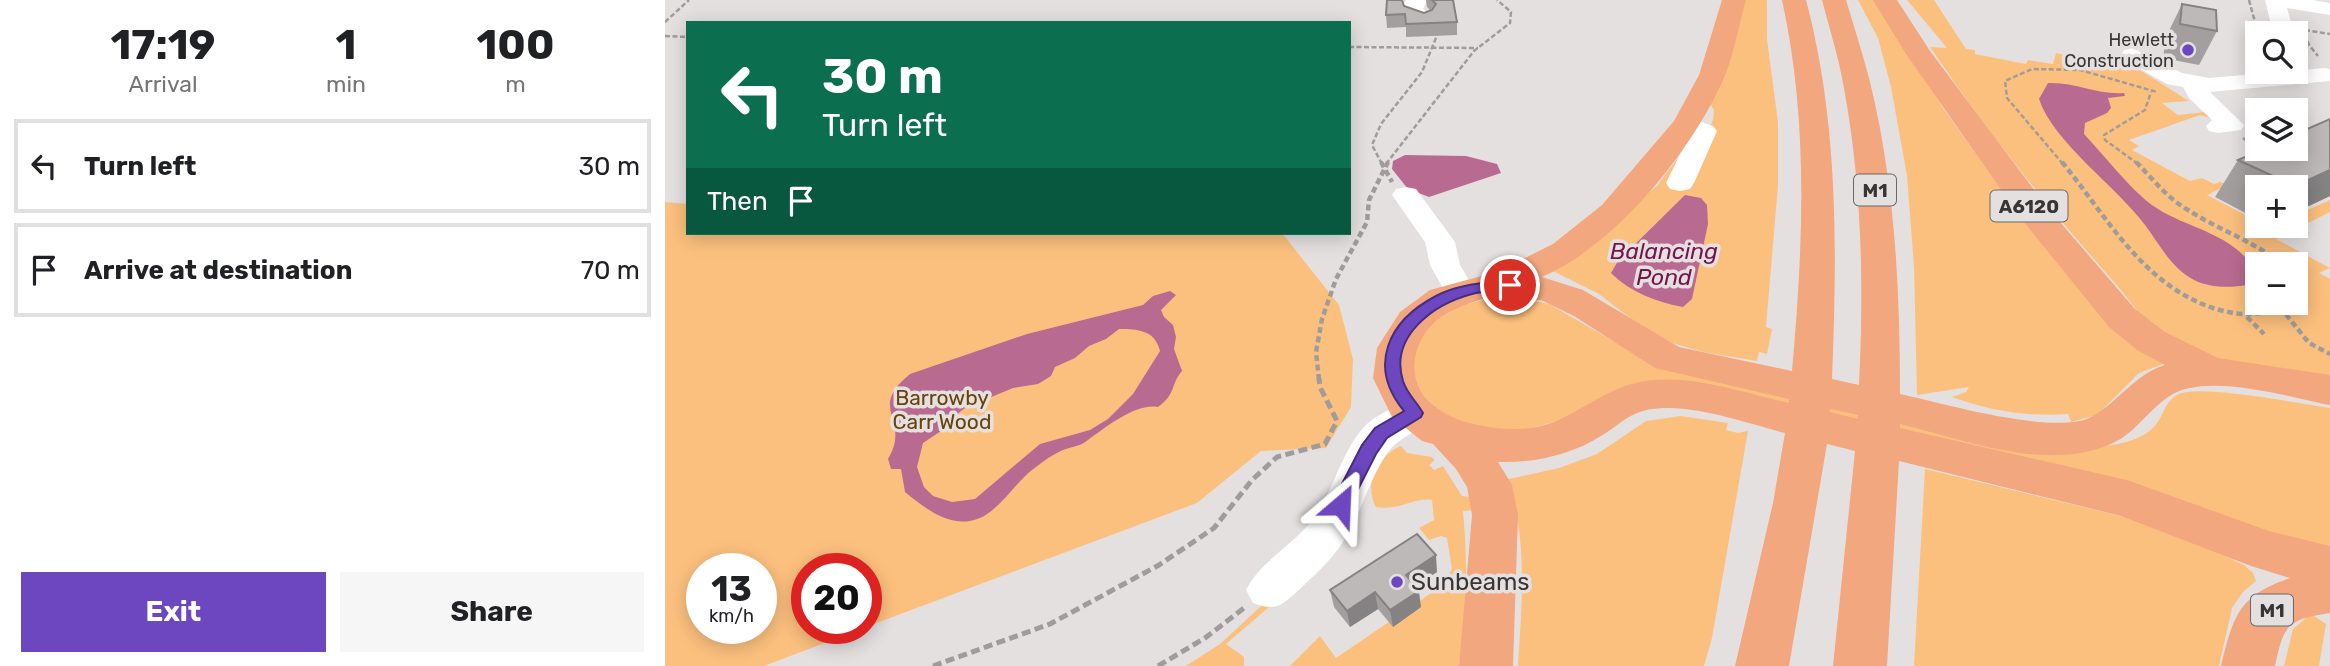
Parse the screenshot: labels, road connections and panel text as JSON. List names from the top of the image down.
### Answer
{
  "streets": {
    "highway": ["M1", "A6120"]
  },
  "water": ["Balancing Pond"],
  "parks": ["Barrowby Carr Wood"],
  "places": ["Hewlett Construction", "Sunbeams"],
  "page": {
    "eta": [
      "17:19",
      "Arrival",
      "1",
      "min",
      "100",
      "m"
    ],
    "map_buttons": ["+", "−"],
    "turn": ["30 m", "Turn left"],
    "list": [
      {
        "name": "Turn left",
        "value": "30 m"
      },
      {
        "name": "Arrive at destination",
        "value": "70 m"
      }
    ],
    "then": "Then",
    "speed": "13 km/h",
    "limit": "20",
    "buttons": ["Exit", "Share"]
  }
}
